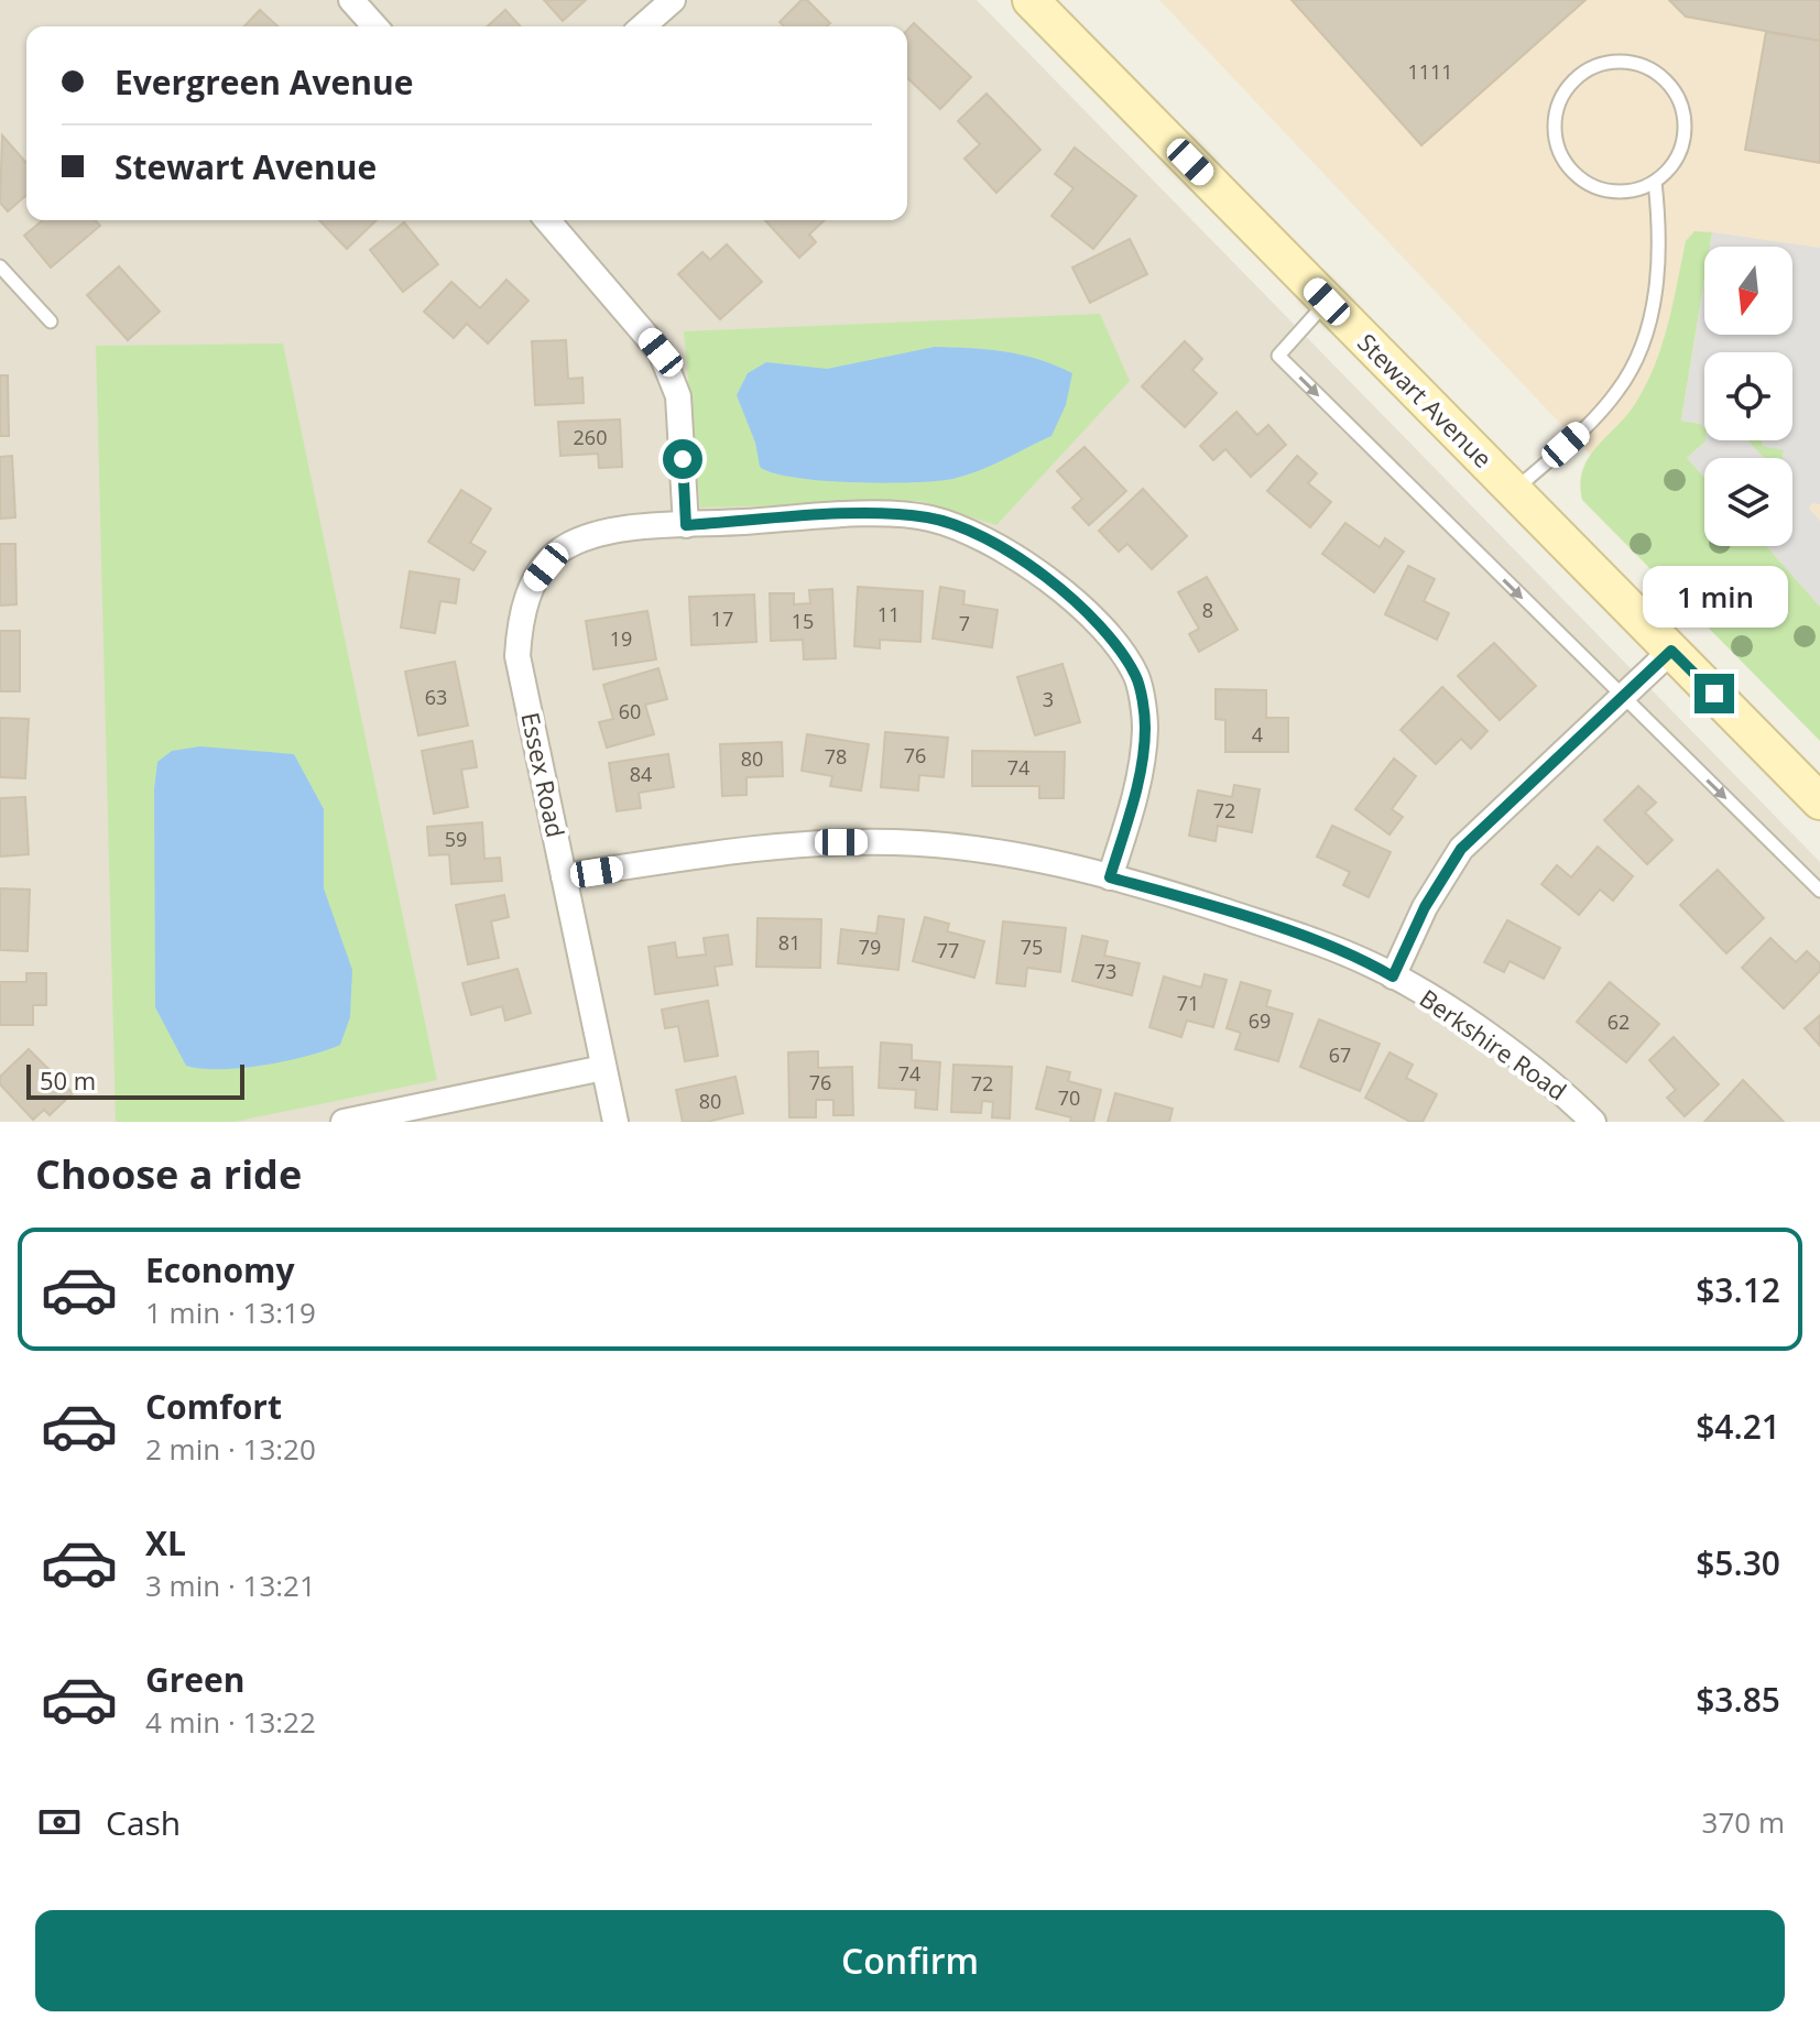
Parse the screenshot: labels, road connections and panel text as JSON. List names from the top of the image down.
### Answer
{
  "streets": {
    "main road": ["Stewart Avenue"],
    "street": ["Essex Road", "Berkshire Road"]
  },
  "crossings": [
    ["Essex Road", "Berkshire Road"]
  ],
  "house_numbers": [
    "1111",
    "260",
    "8",
    "11",
    "17",
    "15",
    "7",
    "19",
    "63",
    "3",
    "60",
    "4",
    "76",
    "78",
    "80",
    "74",
    "84",
    "72",
    "59",
    "81",
    "79",
    "75",
    "77",
    "73",
    "71",
    "69",
    "62",
    "67",
    "74",
    "76",
    "72",
    "70",
    "80"
  ],
  "scale_bar": "50 m",
  "north": "bottom",
  "page": {
    "banner": ["Evergreen Avenue", "Stewart Avenue"],
    "bubble": "1 min",
    "scale": "50 m",
    "heading": "Choose a ride",
    "list": [
      {
        "name": "Economy",
        "note": "1 min · 13:19",
        "value": "$3.12"
      },
      {
        "name": "Comfort",
        "note": "2 min · 13:20",
        "value": "$4.21"
      },
      {
        "name": "XL",
        "note": "3 min · 13:21",
        "value": "$5.30"
      },
      {
        "name": "Green",
        "note": "4 min · 13:22",
        "value": "$3.85"
      }
    ],
    "pay": ["Cash", "370 m"],
    "buttons": "Confirm"
  }
}
